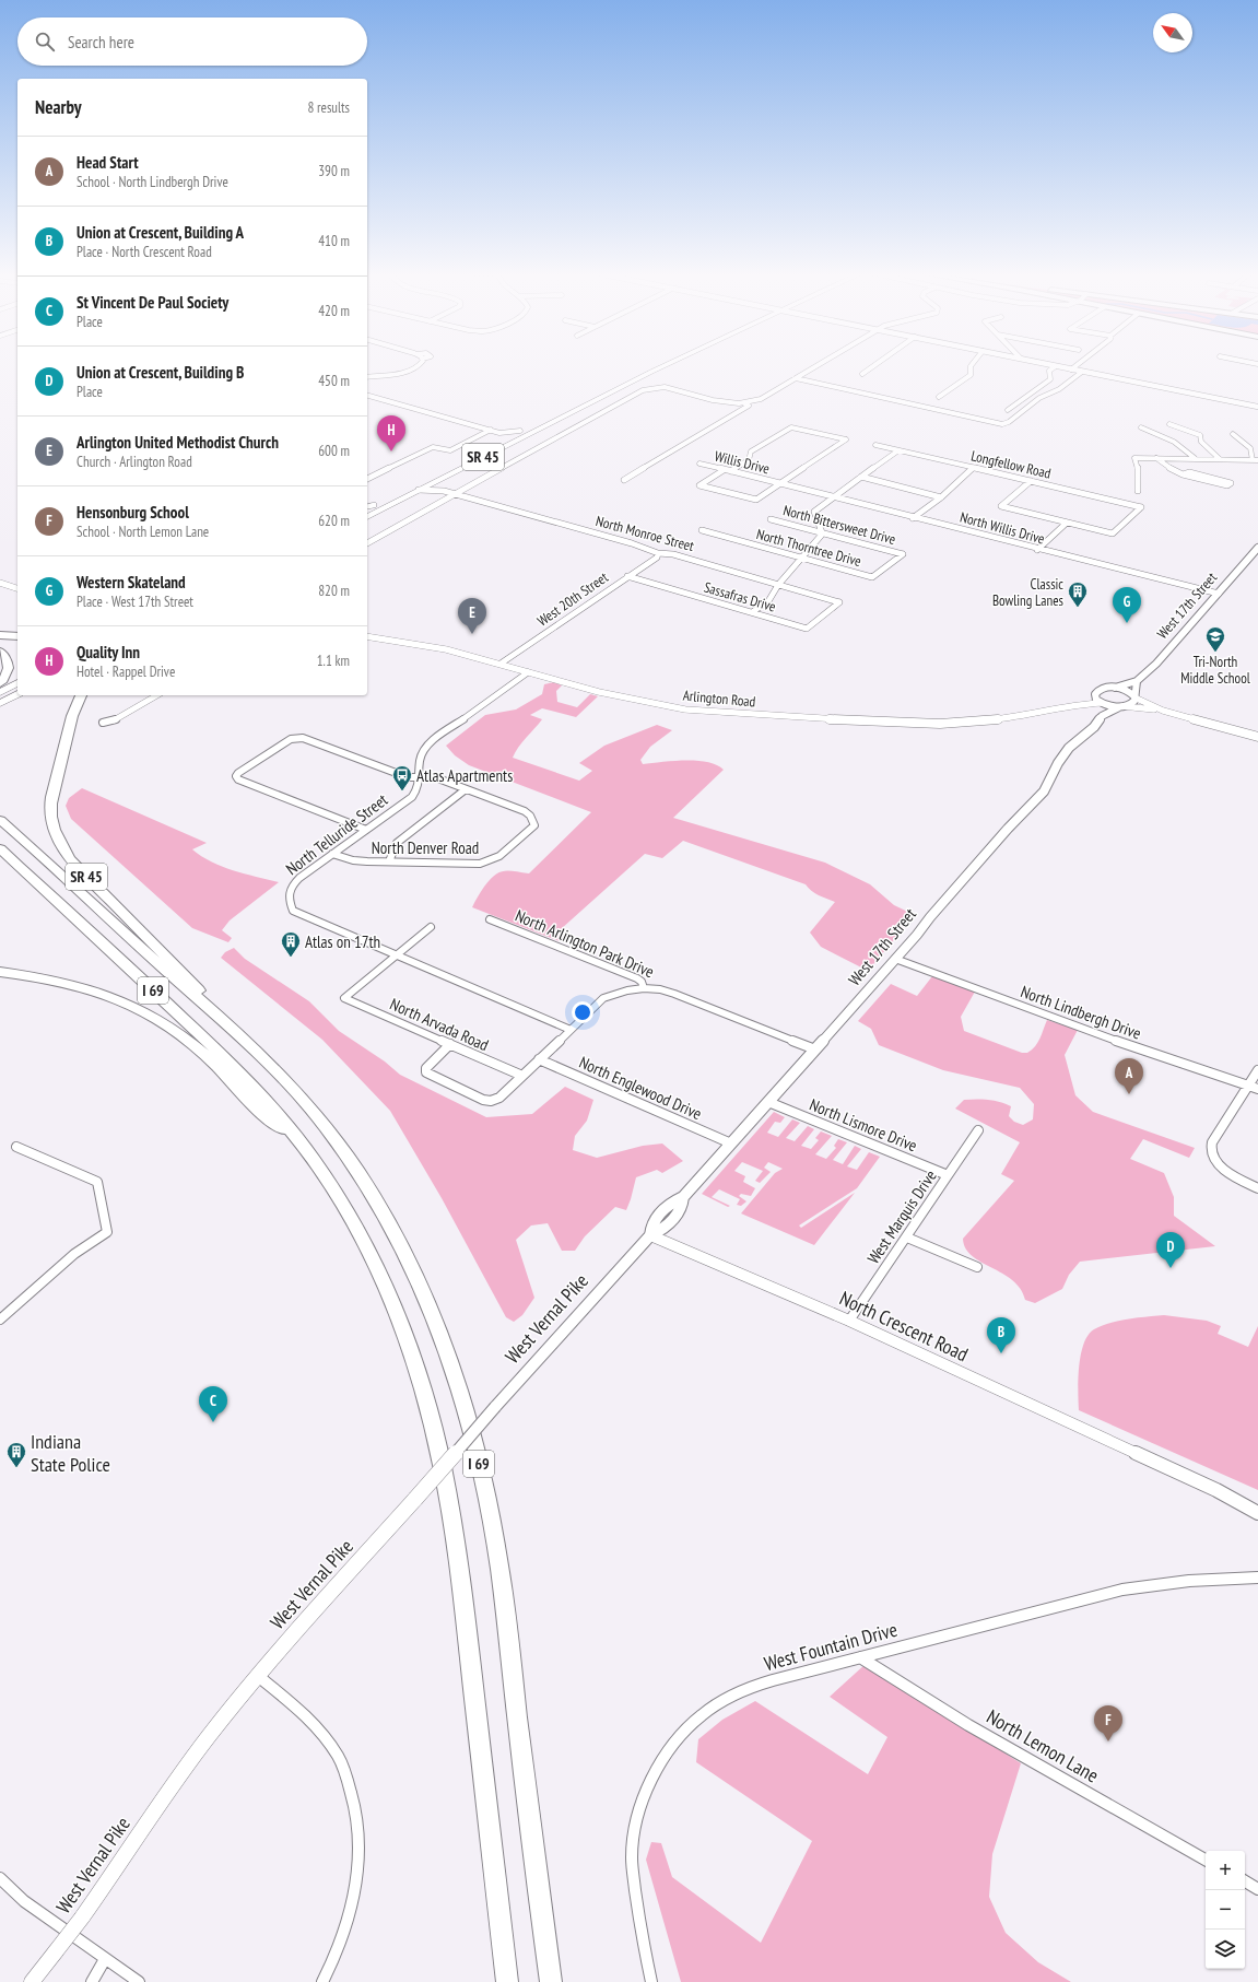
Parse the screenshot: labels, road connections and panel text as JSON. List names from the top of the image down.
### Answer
{
  "streets": {
    "highway": ["SR 45", "I 69"],
    "main road": ["West 17th Street", "West Vernal Pike"],
    "street": [
      "Willis Drive",
      "Longfellow Road",
      "North Bittersweet Drive",
      "North Willis Drive",
      "North Monroe Street",
      "North Thorntree Drive",
      "Sassafras Drive",
      "West 20th Street",
      "Arlington Road",
      "North Telluride Street",
      "North Denver Road",
      "North Arlington Park Drive",
      "North Lindbergh Drive",
      "North Arvada Road",
      "North Englewood Drive",
      "North Lismore Drive",
      "West Marquis Drive",
      "North Crescent Road",
      "West Fountain Drive",
      "North Lemon Lane"
    ]
  },
  "crossings": [
    ["SR 45", "North Monroe Street"],
    ["SR 45", "I 69"],
    ["Willis Drive", "North Willis Drive"],
    ["North Bittersweet Drive", "North Thorntree Drive"],
    ["North Willis Drive", "West 17th Street"],
    ["North Monroe Street", "Sassafras Drive"],
    ["North Monroe Street", "West 20th Street"],
    ["Sassafras Drive", "West 20th Street"],
    ["West 20th Street", "Arlington Road"],
    ["West 17th Street", "Arlington Road"],
    ["West 17th Street", "North Arlington Park Drive"],
    ["West 17th Street", "North Lindbergh Drive"],
    ["West 17th Street", "North Englewood Drive"],
    ["West 17th Street", "North Lismore Drive"],
    ["West 17th Street", "West Vernal Pike"],
    ["West 17th Street", "North Crescent Road"],
    ["Arlington Road", "North Telluride Street"],
    ["North Telluride Street", "North Denver Road"],
    ["North Telluride Street", "North Arvada Road"],
    ["North Lismore Drive", "West Marquis Drive"],
    ["West Marquis Drive", "North Crescent Road"],
    ["West Vernal Pike", "North Crescent Road"],
    ["West Fountain Drive", "North Lemon Lane"]
  ],
  "places": {
    "building": ["Classic Bowling Lanes", "Atlas on 17th", "Indiana State Police"],
    "school or university": ["Tri-North Middle School"],
    "bus stop": ["Atlas Apartments"]
  },
  "north": "top left",
  "page": {
    "search": "Search here",
    "heading": ["Nearby", "8 results"],
    "list": [
      {
        "mark": "A",
        "name": "Head Start",
        "note": "School · North Lindbergh Drive",
        "value": "390 m"
      },
      {
        "mark": "B",
        "name": "Union at Crescent, Building A",
        "note": "Place · North Crescent Road",
        "value": "410 m"
      },
      {
        "mark": "C",
        "name": "St Vincent De Paul Society",
        "note": "Place",
        "value": "420 m"
      },
      {
        "mark": "D",
        "name": "Union at Crescent, Building B",
        "note": "Place",
        "value": "450 m"
      },
      {
        "mark": "E",
        "name": "Arlington United Methodist Church",
        "note": "Church · Arlington Road",
        "value": "600 m"
      },
      {
        "mark": "F",
        "name": "Hensonburg School",
        "note": "School · North Lemon Lane",
        "value": "620 m"
      },
      {
        "mark": "G",
        "name": "Western Skateland",
        "note": "Place · West 17th Street",
        "value": "820 m"
      },
      {
        "mark": "H",
        "name": "Quality Inn",
        "note": "Hotel · Rappel Drive",
        "value": "1.1 km"
      }
    ],
    "pins": [
      "H",
      "G",
      "E",
      "A",
      "D",
      "B",
      "C",
      "F"
    ],
    "map_buttons": ["+", "−"]
  }
}
